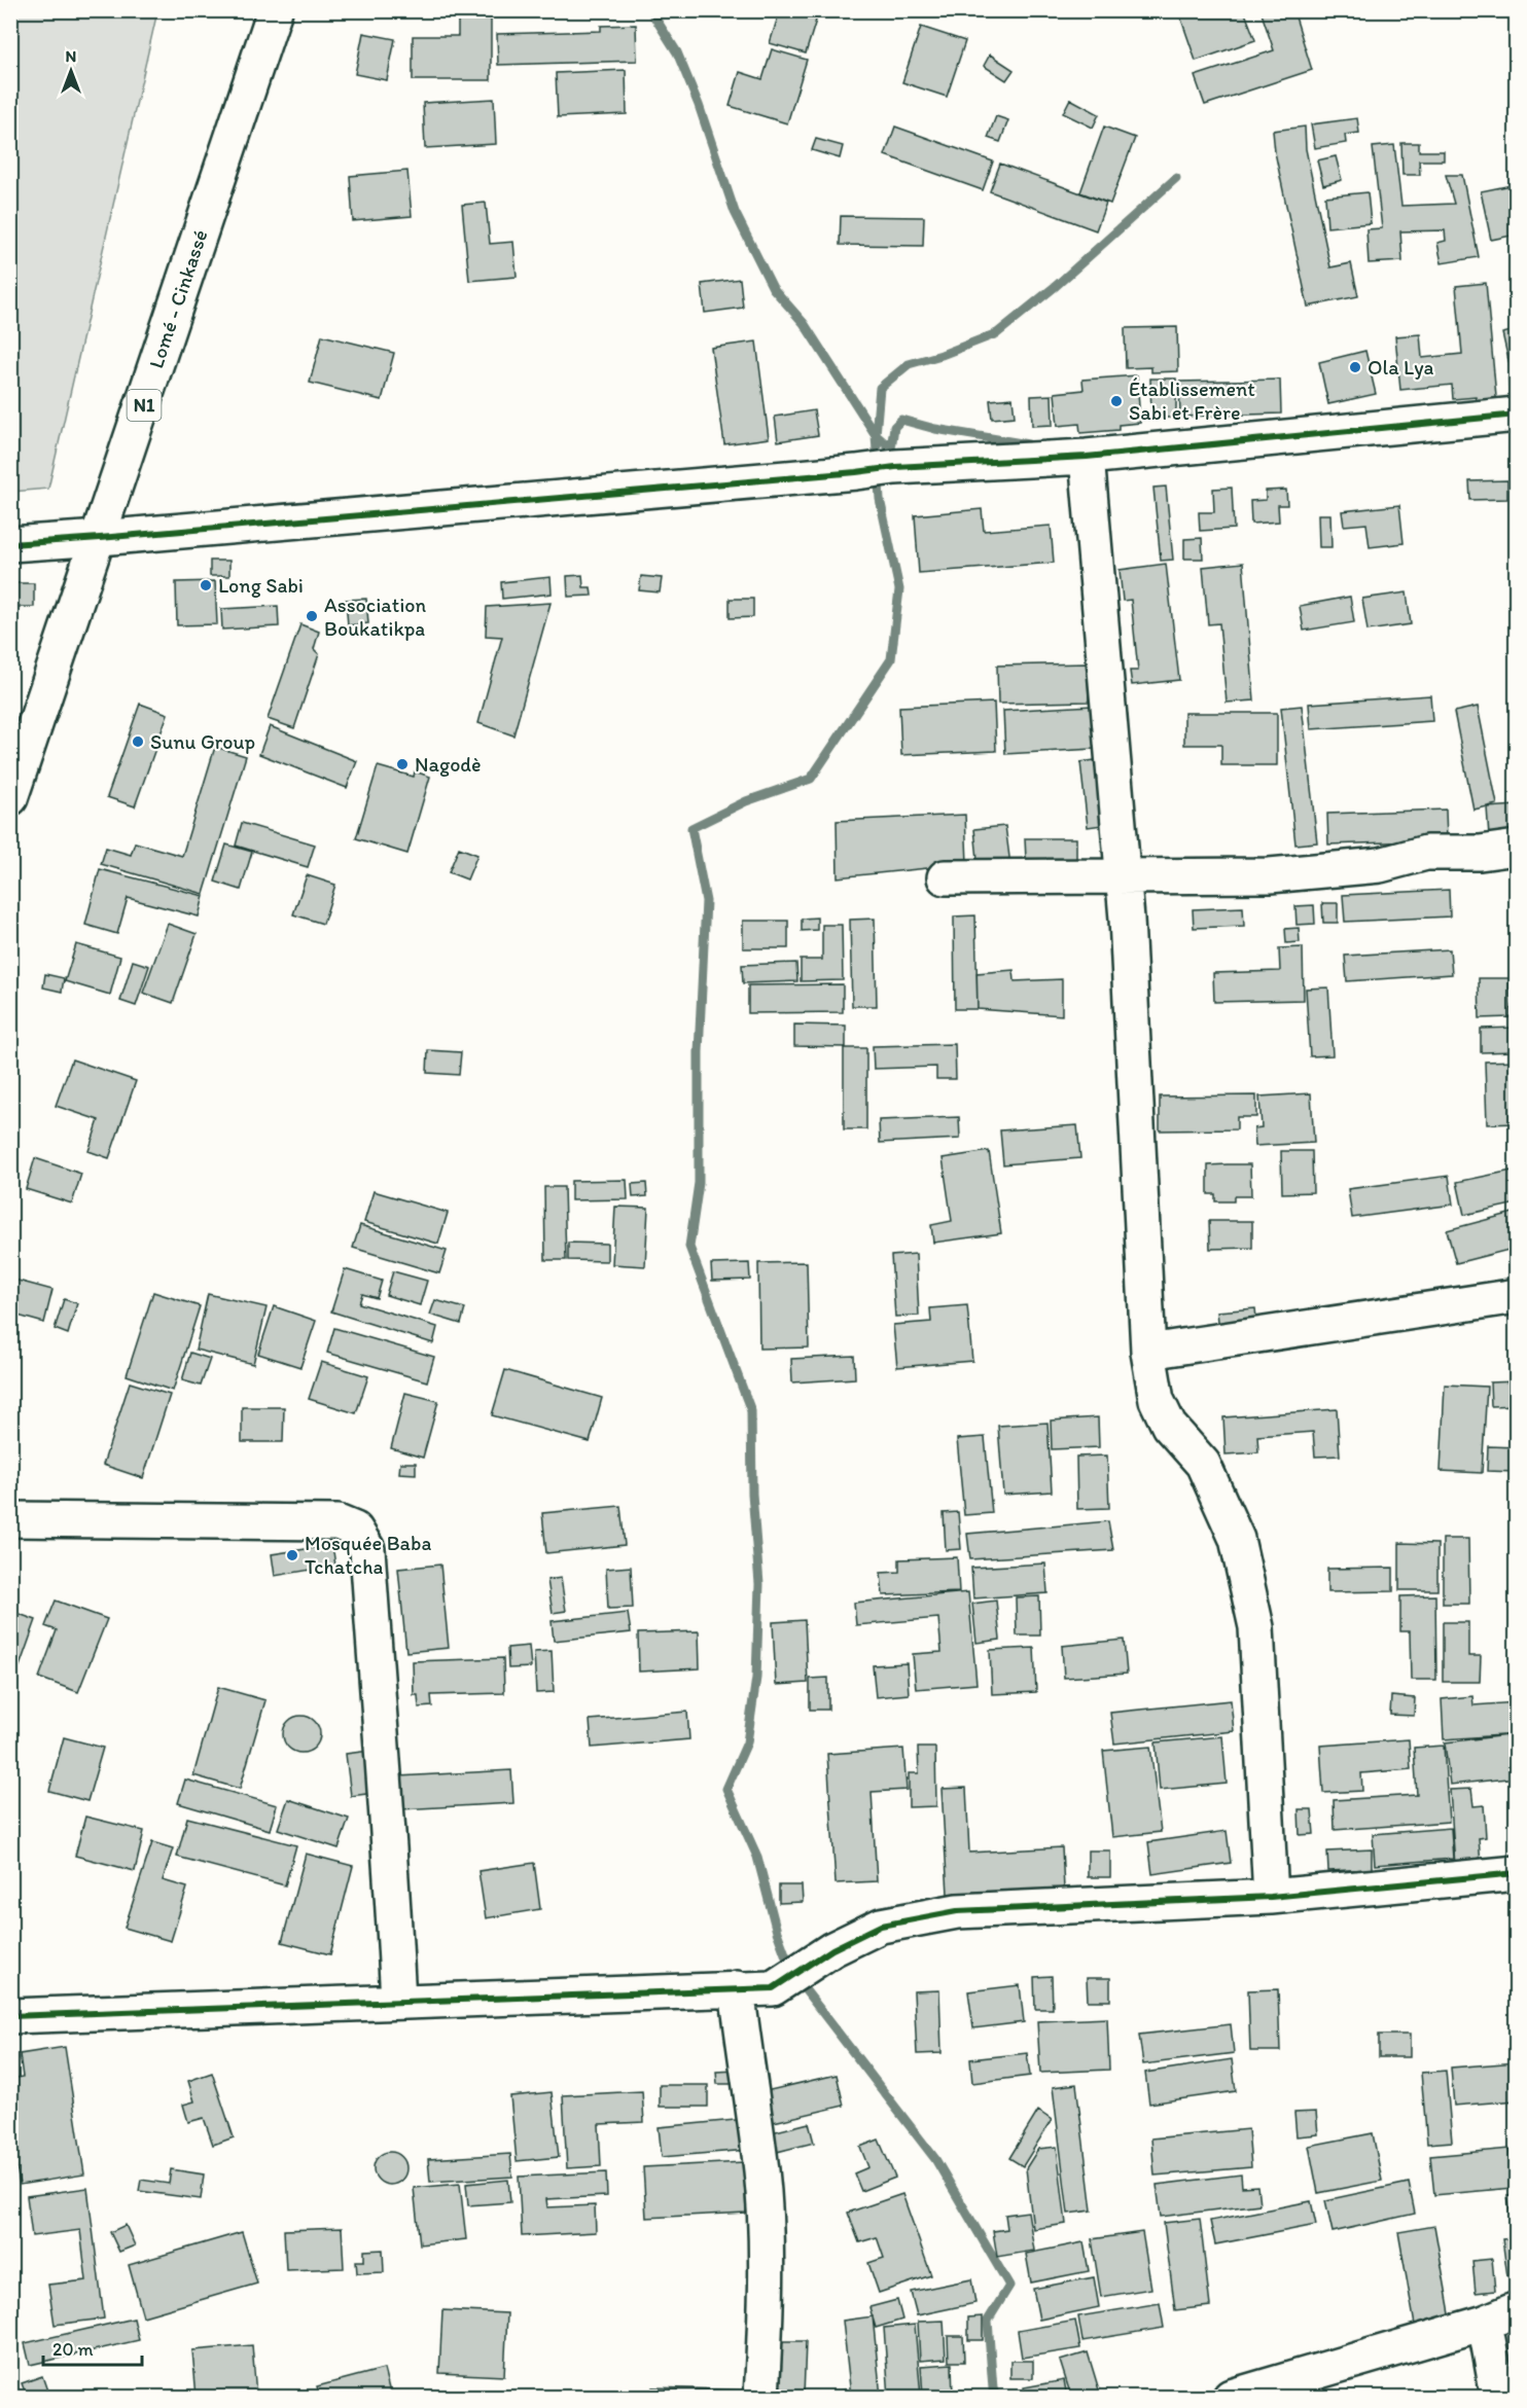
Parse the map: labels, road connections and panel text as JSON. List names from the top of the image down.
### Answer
{
  "streets": {
    "main road": ["Lomé - Cinkassé", "N1"]
  },
  "places": [
    "Ola Lya",
    "Établissement Sabi et Frère",
    "Long Sabi",
    "Association Boukatikpa",
    "Sunu Group",
    "Nagodè",
    "Mosquée Baba Tchatcha"
  ],
  "scale_bar": "20 m",
  "north": "top"
}
